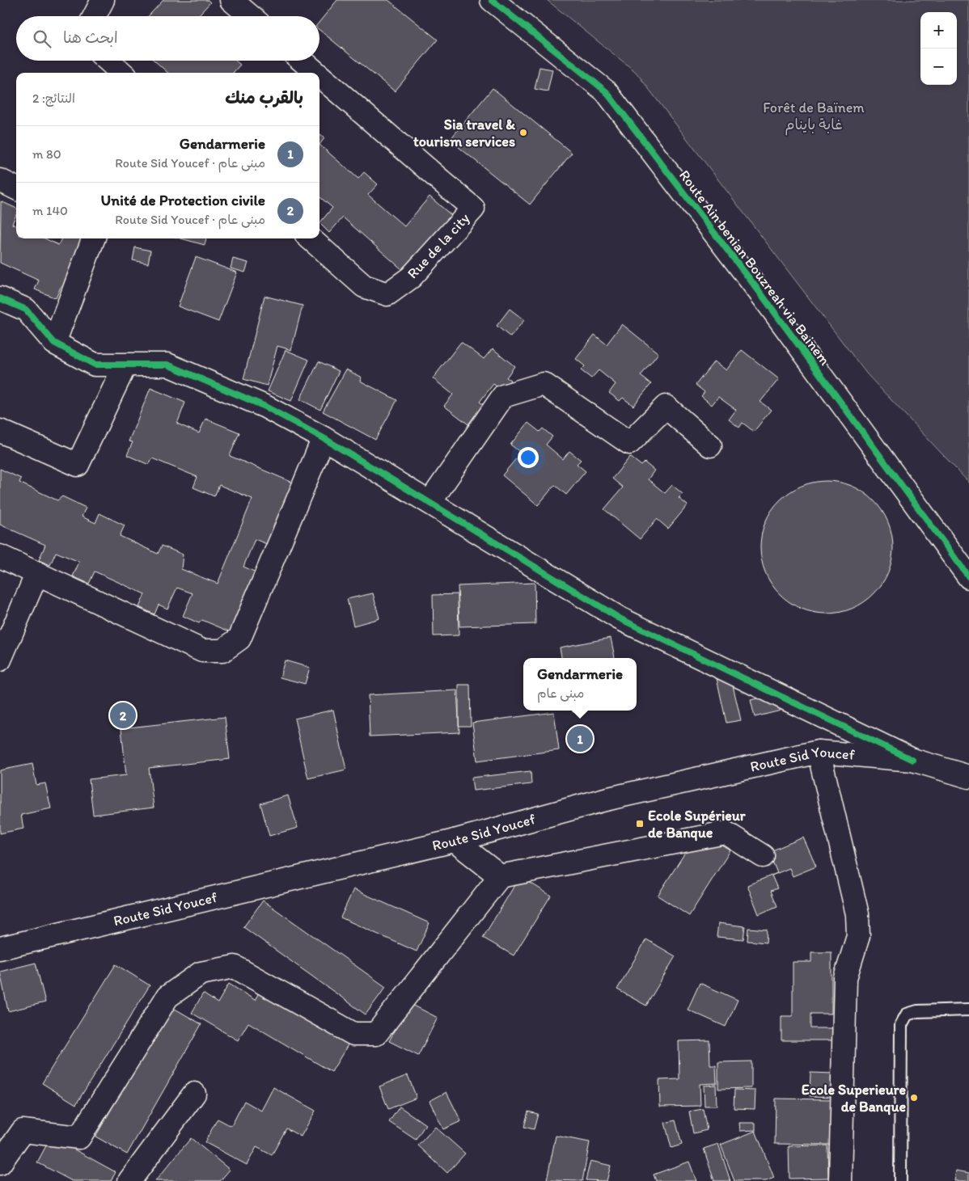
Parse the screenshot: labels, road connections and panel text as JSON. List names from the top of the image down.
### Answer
{
  "streets": {
    "street": ["Rue de la city", "Route Ain benian Bouzreah via Bainem", "Route Sid Youcef"]
  },
  "parks": ["Forêt de Baïnem غابة باينام"],
  "places": {
    "other": ["Sia travel & tourism services", "Ecole Superieure de Banque"],
    "transit": ["Ecole Supérieur de Banque"]
  },
  "page": {
    "map_buttons": ["+", "−"],
    "search": "ابحث هنا",
    "heading": ["بالقرب منك", "النتائج: 2"],
    "list": [
      {
        "mark": "1",
        "name": "Gendarmerie",
        "note": "مبنى عام · Route Sid Youcef",
        "value": "80 m"
      },
      {
        "mark": "2",
        "name": "Unité de Protection civile",
        "note": "مبنى عام · Route Sid Youcef",
        "value": "140 m"
      }
    ],
    "popup": ["Gendarmerie", "مبنى عام"],
    "pins": ["2", "1"]
  }
}
